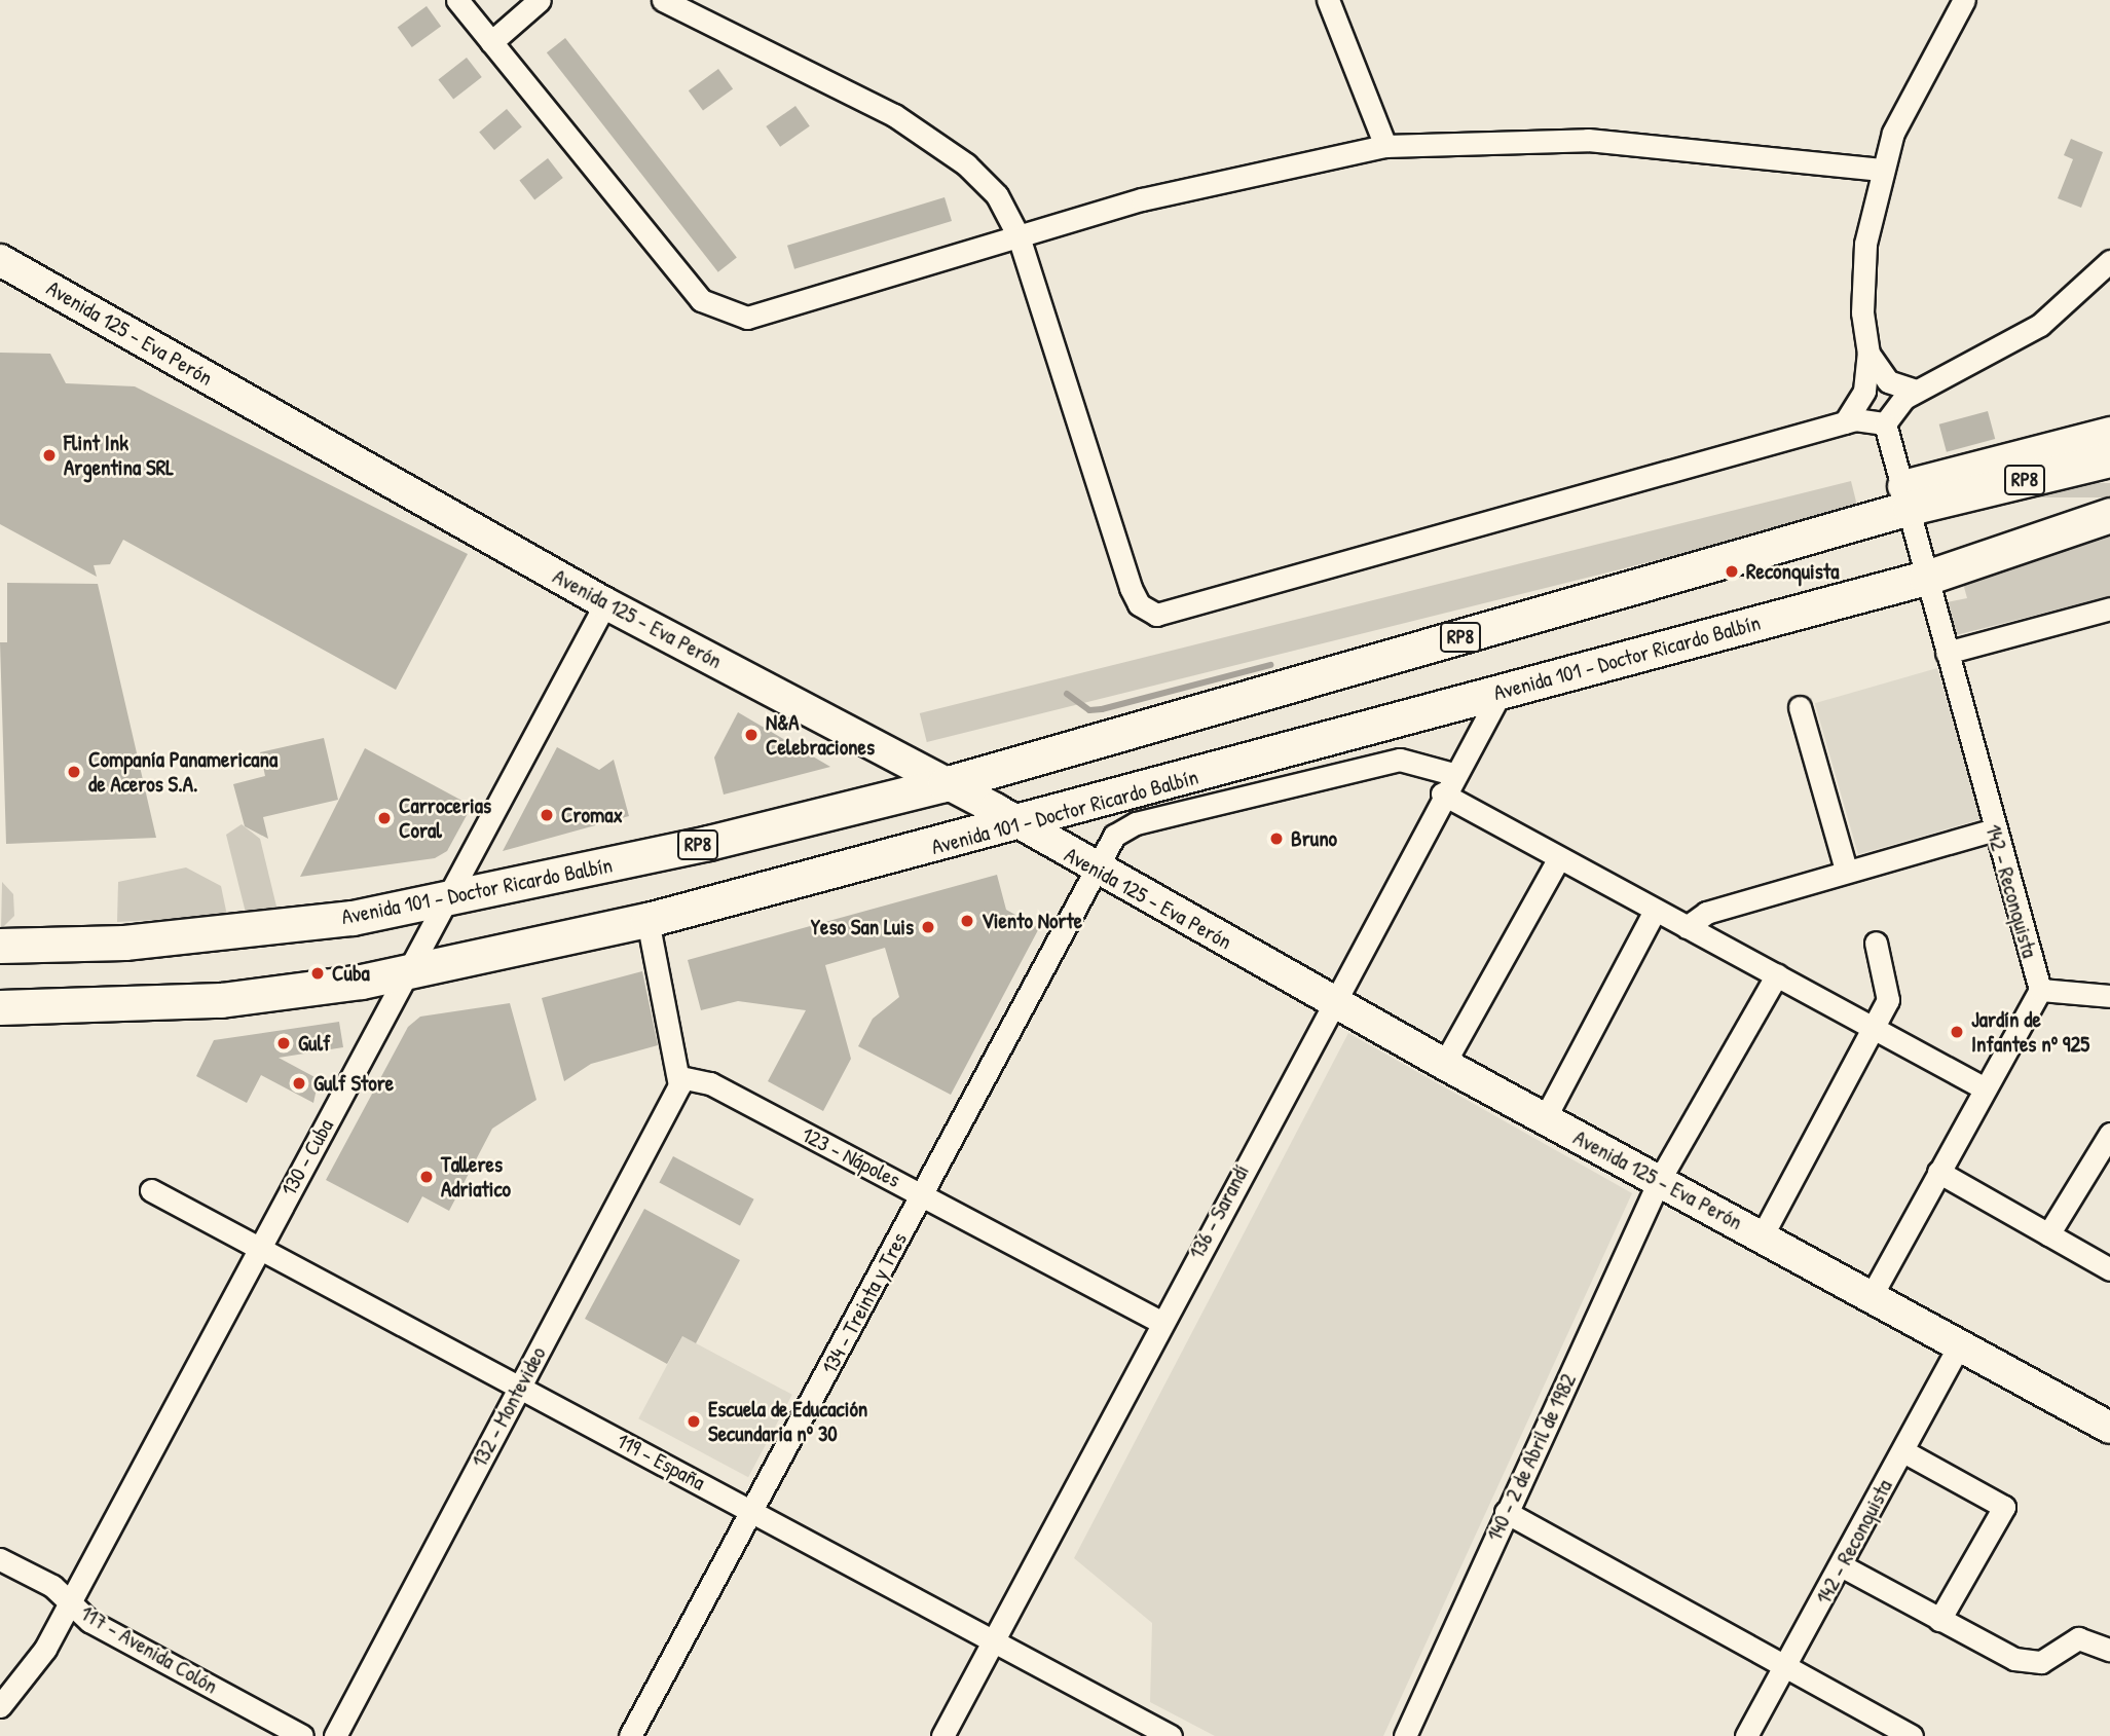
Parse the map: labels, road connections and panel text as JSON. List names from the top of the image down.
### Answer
{
  "streets": {
    "main road": ["RP8", "Avenida 101 - Doctor Ricardo Balbín"],
    "street": [
      "Avenida 125 - Eva Perón",
      "142 - Reconquista",
      "130 - Cuba",
      "123 - Nápoles",
      "136 - Sarandí",
      "134 - Treinta y Tres",
      "132 - Montevideo",
      "140 - 2 de Abril de 1982",
      "119 - España",
      "117 - Avenida Colón"
    ]
  },
  "crossings": [
    ["Avenida 125 - Eva Perón", "Avenida 101 - Doctor Ricardo Balbín"],
    ["Avenida 125 - Eva Perón", "142 - Reconquista"],
    ["Avenida 125 - Eva Perón", "130 - Cuba"],
    ["Avenida 125 - Eva Perón", "136 - Sarandí"],
    ["Avenida 125 - Eva Perón", "134 - Treinta y Tres"],
    ["Avenida 125 - Eva Perón", "140 - 2 de Abril de 1982"],
    ["Avenida 101 - Doctor Ricardo Balbín", "142 - Reconquista"],
    ["Avenida 101 - Doctor Ricardo Balbín", "130 - Cuba"],
    ["Avenida 101 - Doctor Ricardo Balbín", "136 - Sarandí"],
    ["130 - Cuba", "119 - España"],
    ["130 - Cuba", "117 - Avenida Colón"],
    ["123 - Nápoles", "136 - Sarandí"],
    ["123 - Nápoles", "134 - Treinta y Tres"],
    ["123 - Nápoles", "132 - Montevideo"],
    ["136 - Sarandí", "134 - Treinta y Tres"],
    ["136 - Sarandí", "119 - España"],
    ["134 - Treinta y Tres", "119 - España"],
    ["132 - Montevideo", "119 - España"]
  ],
  "places": [
    "Flint Ink Argentina SRL",
    "Reconquista",
    "N&A Celebraciones",
    "Companía Panamericana de Aceros S.A.",
    "Cromax",
    "Carrocerias Coral",
    "Bruno",
    "Viento Norte",
    "Yeso San Luis",
    "Cuba",
    "Jardín de Infantes nº 925",
    "Gulf",
    "Gulf Store",
    "Talleres Adriatico",
    "Escuela de Educación Secundaria nº 30"
  ]
}
